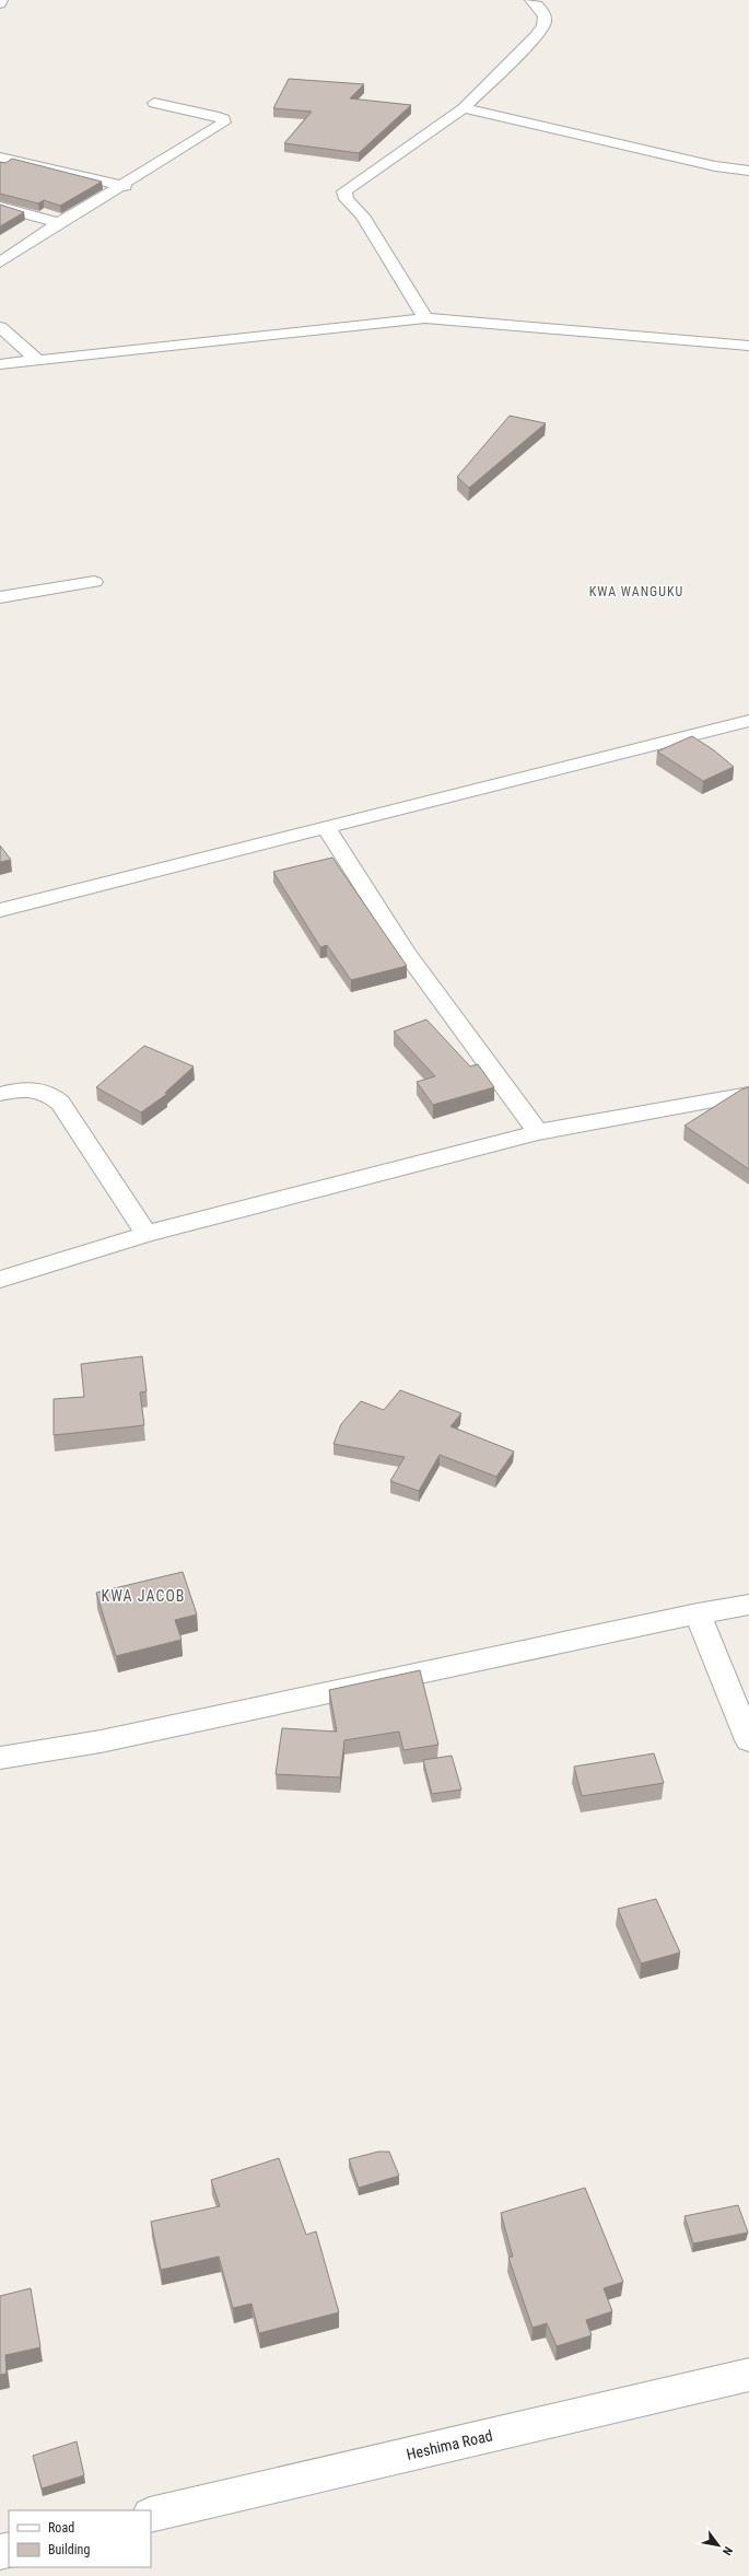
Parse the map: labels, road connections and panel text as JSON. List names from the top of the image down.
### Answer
{
  "streets": {
    "street": ["Heshima Road"]
  },
  "districts": ["KWA WANGUKU", "KWA JACOB"],
  "legend": ["Road", "Building"],
  "north": "bottom right"
}
